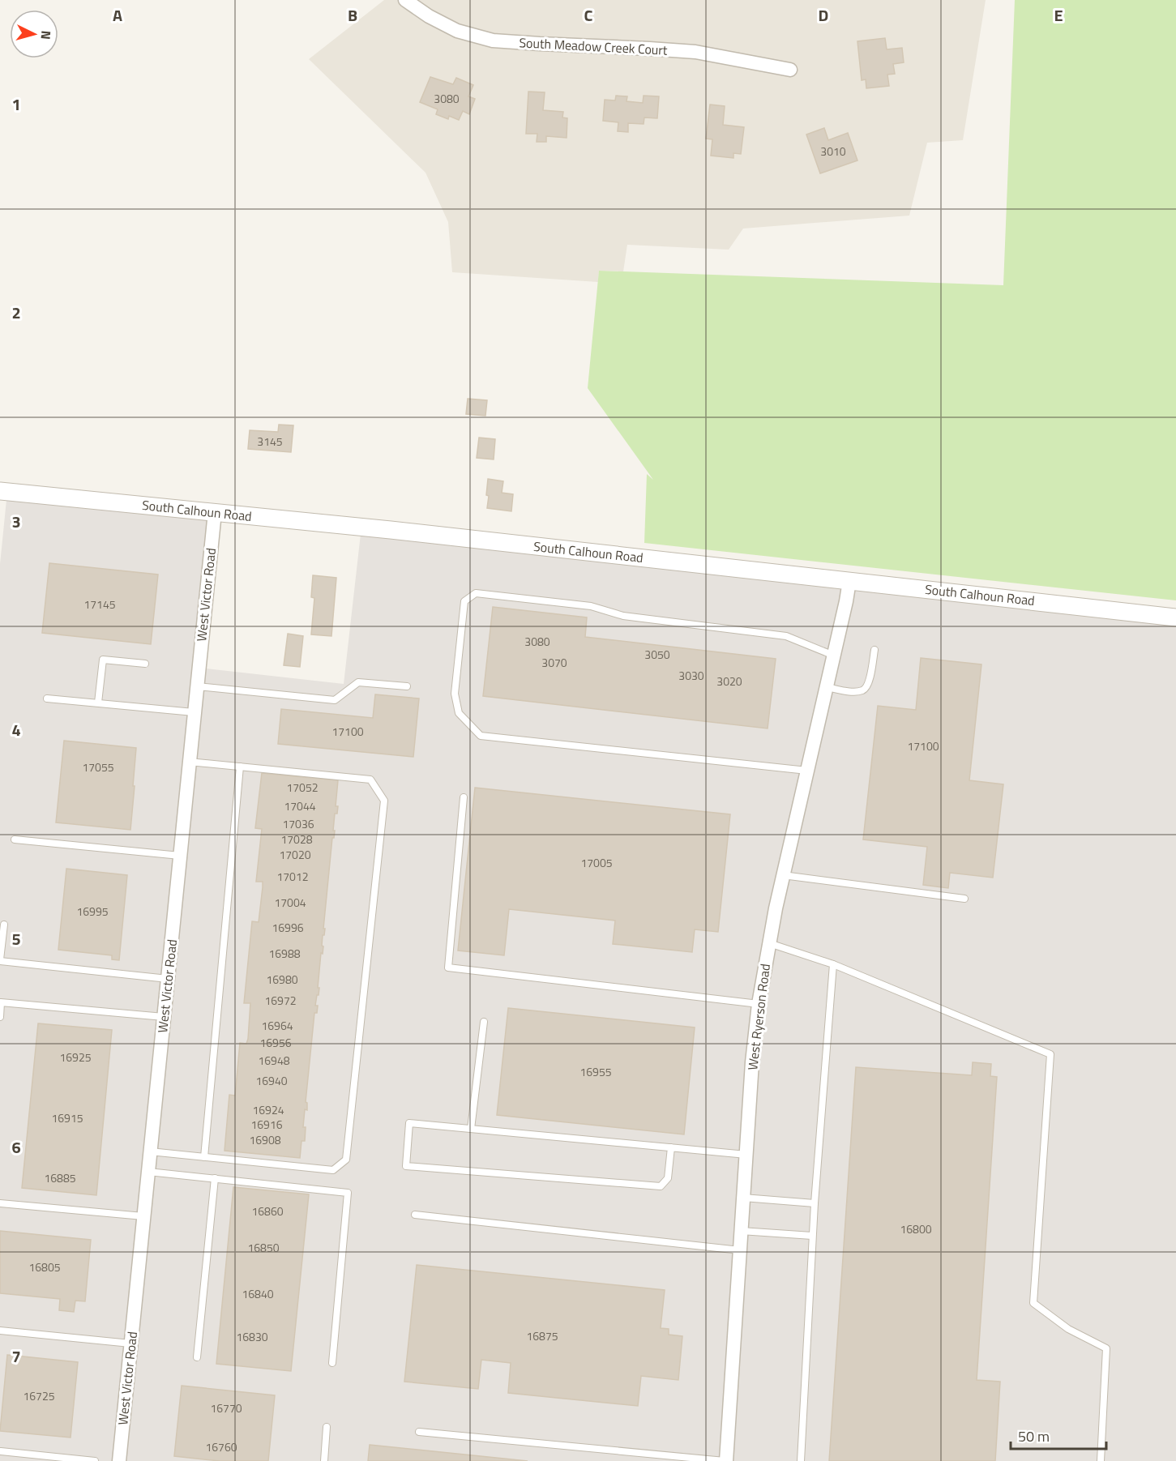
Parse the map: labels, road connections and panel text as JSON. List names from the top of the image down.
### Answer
{
  "streets": {
    "street": [
      "South Meadow Creek Court",
      "South Calhoun Road",
      "West Victor Road",
      "West Ryerson Road"
    ]
  },
  "crossings": [
    ["South Calhoun Road", "West Victor Road"],
    ["South Calhoun Road", "West Ryerson Road"]
  ],
  "house_numbers": [
    "3080",
    "3010",
    "3145",
    "17145",
    "3080",
    "3050",
    "3070",
    "3030",
    "3020",
    "17100",
    "17100",
    "17055",
    "17052",
    "17044",
    "17036",
    "17028",
    "17020",
    "17005",
    "17012",
    "17004",
    "16995",
    "16996",
    "16988",
    "16980",
    "16972",
    "16964",
    "16956",
    "16925",
    "16948",
    "16955",
    "16940",
    "16924",
    "16915",
    "16916",
    "16908",
    "16885",
    "16860",
    "16800",
    "16850",
    "16805",
    "16840",
    "16875",
    "16830",
    "16725",
    "16770",
    "16760"
  ],
  "scale_bar": "50 m",
  "north": "right",
  "grid": {
    "columns": [
      "A",
      "B",
      "C",
      "D",
      "E"
    ],
    "rows": [
      "1",
      "2",
      "3",
      "4",
      "5",
      "6",
      "7"
    ]
  }
}
